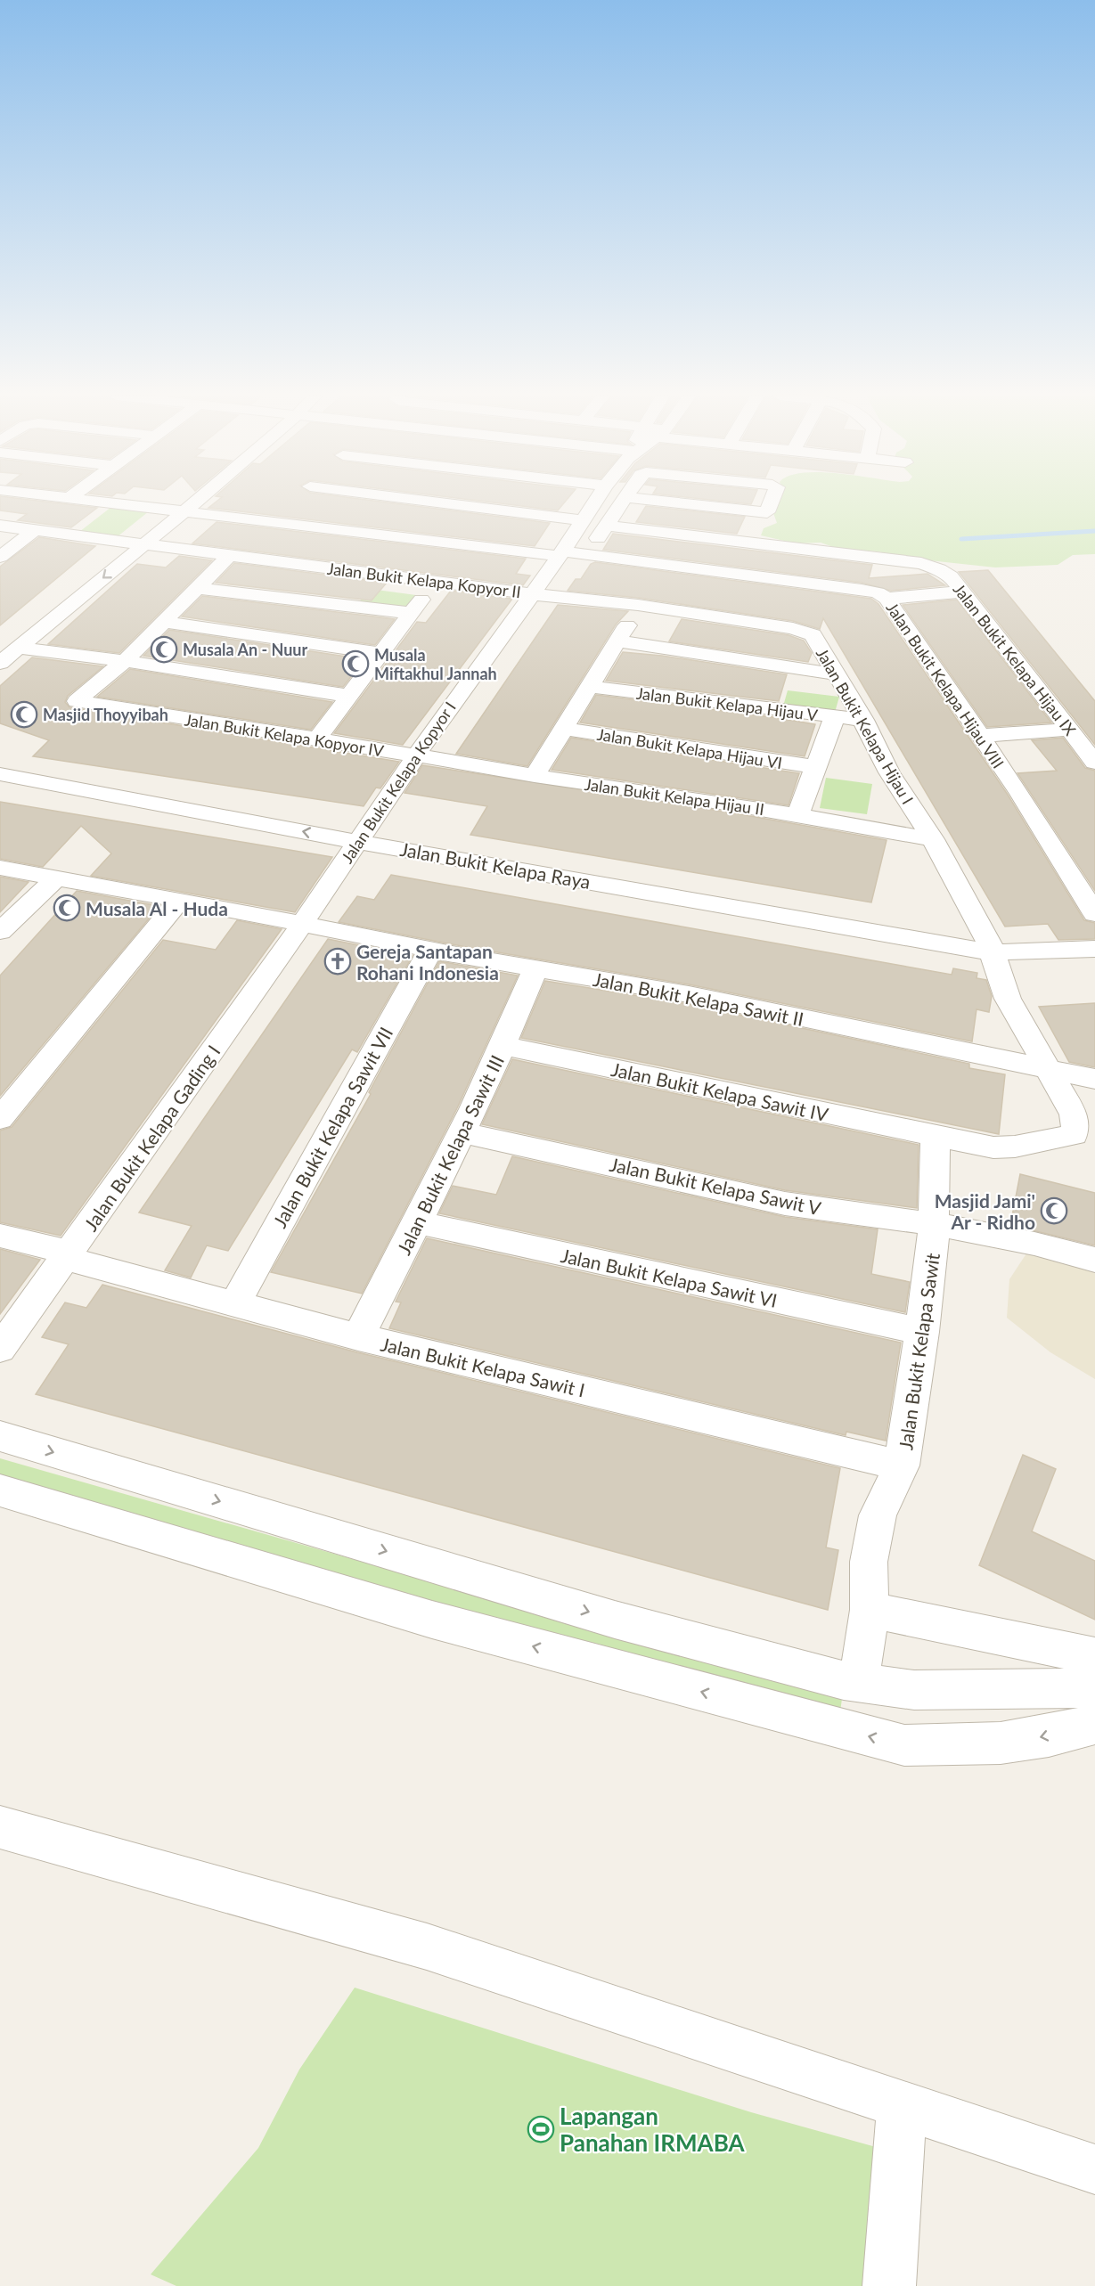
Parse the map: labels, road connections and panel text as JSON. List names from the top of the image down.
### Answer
{
  "streets": {
    "street": [
      "Jalan Bukit Kelapa Kopyor II",
      "Jalan Bukit Kelapa Hijau IX",
      "Jalan Bukit Kelapa Hijau VIII",
      "Jalan Bukit Kelapa Hijau V",
      "Jalan Bukit Kelapa Hijau I",
      "Jalan Bukit Kelapa Kopyor IV",
      "Jalan Bukit Kelapa Hijau VI",
      "Jalan Bukit Kelapa Kopyor I",
      "Jalan Bukit Kelapa Hijau II",
      "Jalan Bukit Kelapa Raya",
      "Jalan Bukit Kelapa Sawit II",
      "Jalan Bukit Kelapa Sawit IV",
      "Jalan Bukit Kelapa Sawit VII",
      "Jalan Bukit Kelapa Gading I",
      "Jalan Bukit Kelapa Sawit III",
      "Jalan Bukit Kelapa Sawit V",
      "Jalan Bukit Kelapa Sawit VI",
      "Jalan Bukit Kelapa Sawit",
      "Jalan Bukit Kelapa Sawit I"
    ]
  },
  "crossings": [
    ["Jalan Bukit Kelapa Kopyor II", "Jalan Bukit Kelapa Hijau I"],
    ["Jalan Bukit Kelapa Kopyor II", "Jalan Bukit Kelapa Kopyor IV"],
    ["Jalan Bukit Kelapa Kopyor II", "Jalan Bukit Kelapa Kopyor I"],
    ["Jalan Bukit Kelapa Hijau VIII", "Jalan Bukit Kelapa Kopyor I"],
    ["Jalan Bukit Kelapa Hijau V", "Jalan Bukit Kelapa Hijau I"],
    ["Jalan Bukit Kelapa Hijau I", "Jalan Bukit Kelapa Kopyor I"],
    ["Jalan Bukit Kelapa Hijau I", "Jalan Bukit Kelapa Hijau II"],
    ["Jalan Bukit Kelapa Hijau I", "Jalan Bukit Kelapa Raya"],
    ["Jalan Bukit Kelapa Kopyor IV", "Jalan Bukit Kelapa Kopyor I"],
    ["Jalan Bukit Kelapa Kopyor IV", "Jalan Bukit Kelapa Hijau II"],
    ["Jalan Bukit Kelapa Kopyor I", "Jalan Bukit Kelapa Hijau II"],
    ["Jalan Bukit Kelapa Kopyor I", "Jalan Bukit Kelapa Raya"],
    ["Jalan Bukit Kelapa Kopyor I", "Jalan Bukit Kelapa Sawit II"],
    ["Jalan Bukit Kelapa Kopyor I", "Jalan Bukit Kelapa Gading I"],
    ["Jalan Bukit Kelapa Sawit II", "Jalan Bukit Kelapa Sawit VII"],
    ["Jalan Bukit Kelapa Sawit II", "Jalan Bukit Kelapa Gading I"],
    ["Jalan Bukit Kelapa Sawit II", "Jalan Bukit Kelapa Sawit III"],
    ["Jalan Bukit Kelapa Sawit IV", "Jalan Bukit Kelapa Sawit III"],
    ["Jalan Bukit Kelapa Sawit IV", "Jalan Bukit Kelapa Sawit"],
    ["Jalan Bukit Kelapa Sawit VII", "Jalan Bukit Kelapa Sawit I"],
    ["Jalan Bukit Kelapa Gading I", "Jalan Bukit Kelapa Sawit I"],
    ["Jalan Bukit Kelapa Sawit III", "Jalan Bukit Kelapa Sawit V"],
    ["Jalan Bukit Kelapa Sawit III", "Jalan Bukit Kelapa Sawit VI"],
    ["Jalan Bukit Kelapa Sawit III", "Jalan Bukit Kelapa Sawit I"],
    ["Jalan Bukit Kelapa Sawit V", "Jalan Bukit Kelapa Sawit"],
    ["Jalan Bukit Kelapa Sawit VI", "Jalan Bukit Kelapa Sawit"],
    ["Jalan Bukit Kelapa Sawit", "Jalan Bukit Kelapa Sawit I"]
  ],
  "places": {
    "mosque": [
      "Musala An - Nuur",
      "Musala Miftakhul Jannah",
      "Masjid Thoyyibah",
      "Musala Al - Huda",
      "Masjid Jami' Ar - Ridho"
    ],
    "church": ["Gereja Santapan Rohani Indonesia"],
    "sports": ["Lapangan Panahan IRMABA"]
  }
}
